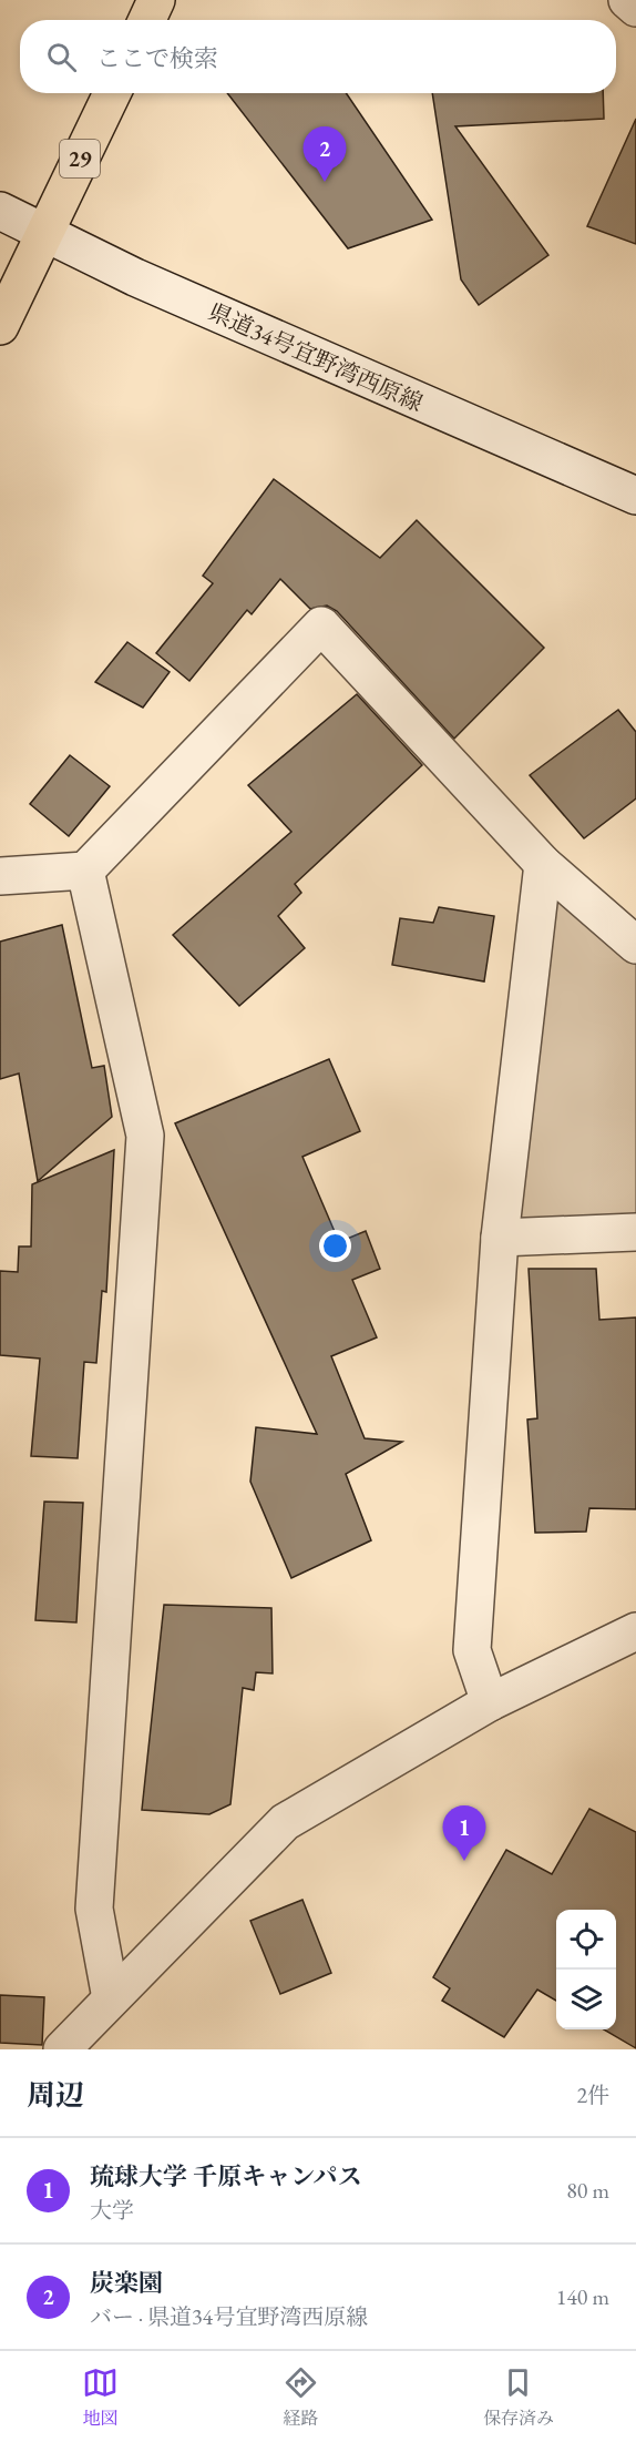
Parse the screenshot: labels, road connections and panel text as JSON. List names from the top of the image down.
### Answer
{
  "streets": {
    "main road": ["29"],
    "street": ["県道34号宜野湾西原線"]
  },
  "crossings": [
    ["29", "県道34号宜野湾西原線"]
  ],
  "page": {
    "search": "ここで検索",
    "pins": ["2", "1"],
    "heading": ["周辺", "2件"],
    "list": [
      {
        "mark": "1",
        "name": "琉球大学 千原キャンパス",
        "note": "大学",
        "value": "80 m"
      },
      {
        "mark": "2",
        "name": "炭楽園",
        "note": "バー · 県道34号宜野湾西原線",
        "value": "140 m"
      }
    ],
    "nav": ["地図", "経路", "保存済み"]
  }
}
